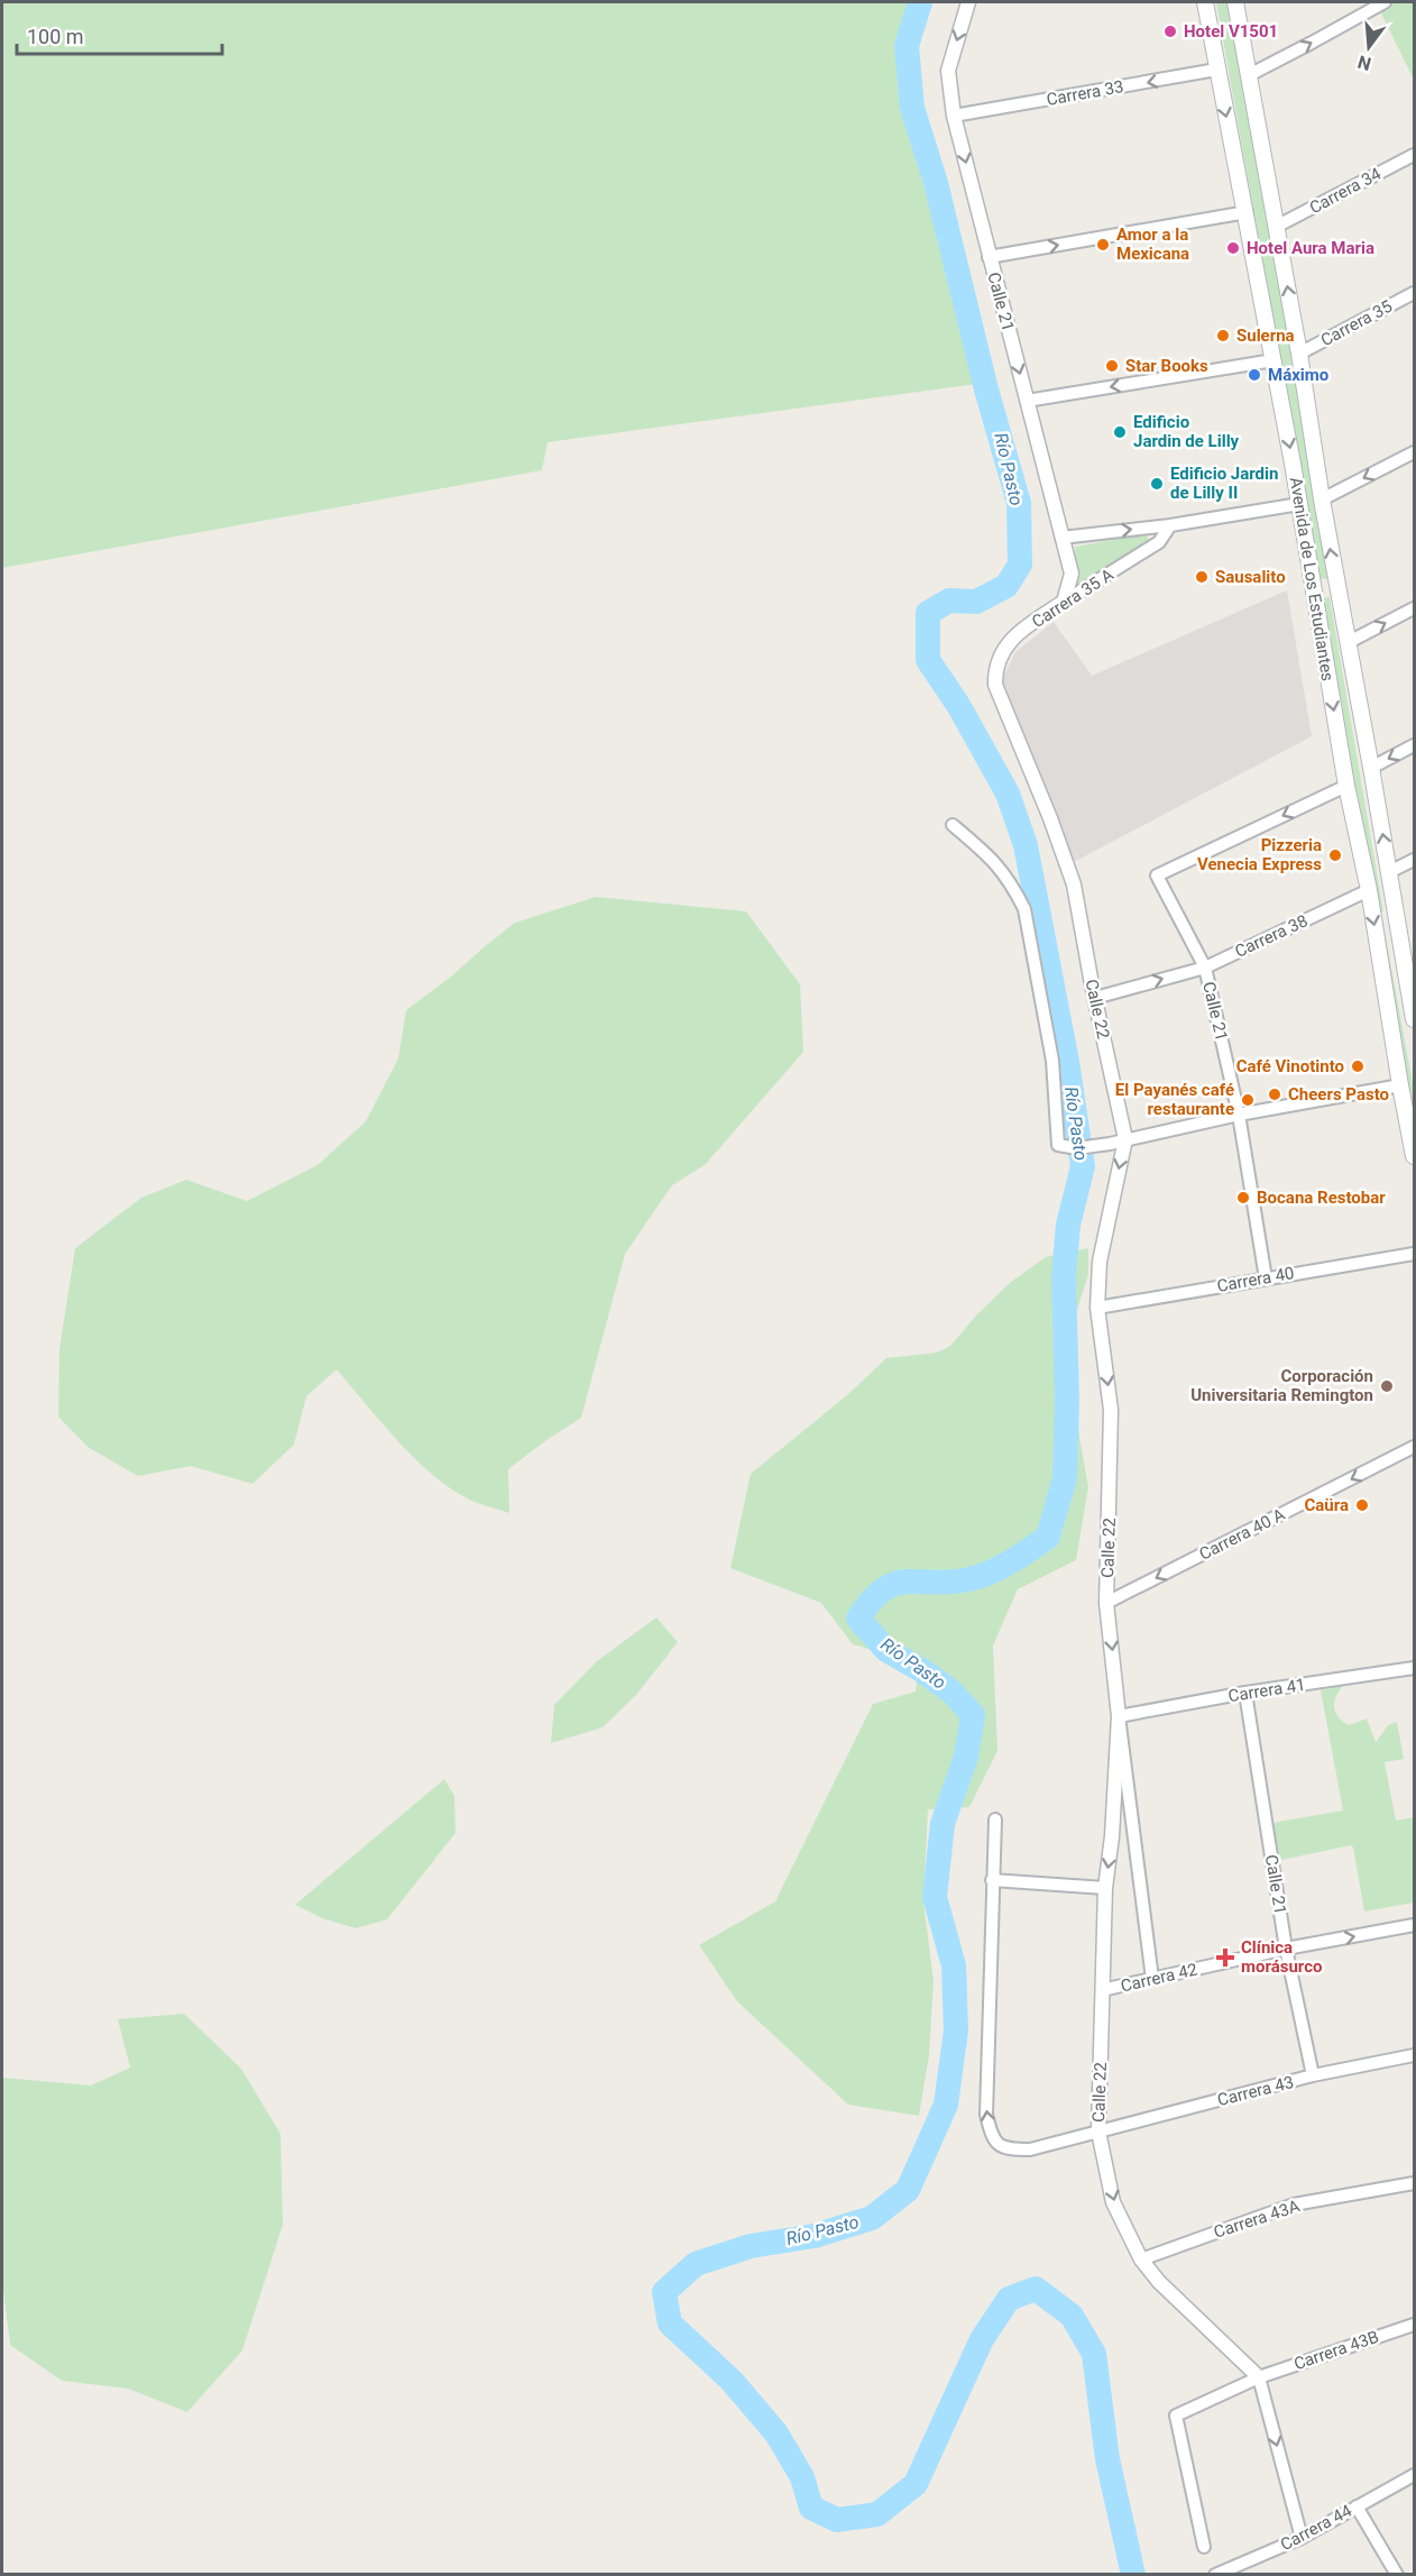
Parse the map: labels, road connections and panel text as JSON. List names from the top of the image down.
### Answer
{
  "streets": {
    "main road": ["Avenida de Los Estudiantes"],
    "street": [
      "Carrera 33",
      "Carrera 34",
      "Calle 21",
      "Carrera 35",
      "Carrera 35 A",
      "Carrera 38",
      "Calle 22",
      "Carrera 40",
      "Carrera 40 A",
      "Carrera 41",
      "Carrera 42",
      "Carrera 43",
      "Carrera 43A",
      "Carrera 43B",
      "Carrera 44"
    ]
  },
  "crossings": [
    ["Carrera 33", "Calle 21"],
    ["Carrera 33", "Avenida de Los Estudiantes"],
    ["Carrera 34", "Avenida de Los Estudiantes"],
    ["Calle 21", "Avenida de Los Estudiantes"],
    ["Calle 21", "Carrera 35 A"],
    ["Calle 21", "Carrera 38"],
    ["Calle 21", "Carrera 40"],
    ["Calle 21", "Carrera 41"],
    ["Calle 21", "Carrera 42"],
    ["Calle 21", "Carrera 43"],
    ["Carrera 35", "Avenida de Los Estudiantes"],
    ["Avenida de Los Estudiantes", "Carrera 38"],
    ["Carrera 35 A", "Calle 22"],
    ["Carrera 38", "Calle 22"],
    ["Calle 22", "Carrera 40"],
    ["Calle 22", "Carrera 40 A"],
    ["Calle 22", "Carrera 41"],
    ["Calle 22", "Carrera 42"],
    ["Calle 22", "Carrera 43"],
    ["Calle 22", "Carrera 43A"],
    ["Calle 22", "Carrera 43B"]
  ],
  "one_way": [
    "Carrera 33",
    "Calle 21",
    "Carrera 38",
    "Calle 22",
    "Carrera 40 A",
    "Carrera 42"
  ],
  "water": ["Río Pasto"],
  "places": {
    "other": [
      "Hotel V1501",
      "Amor a la Mexicana",
      "Hotel Aura Maria",
      "Sulerna",
      "Star Books",
      "Máximo",
      "Edificio Jardin de Lilly",
      "Edificio Jardin de Lilly II",
      "Sausalito",
      "Pizzeria Venecia Express",
      "Café Vinotinto",
      "Cheers Pasto",
      "El Payanés café restaurante",
      "Bocana Restobar",
      "Corporación Universitaria Remington",
      "Caüra"
    ],
    "health": ["Clínica morásurco"]
  },
  "scale_bar": "100 m",
  "north": "bottom"
}
